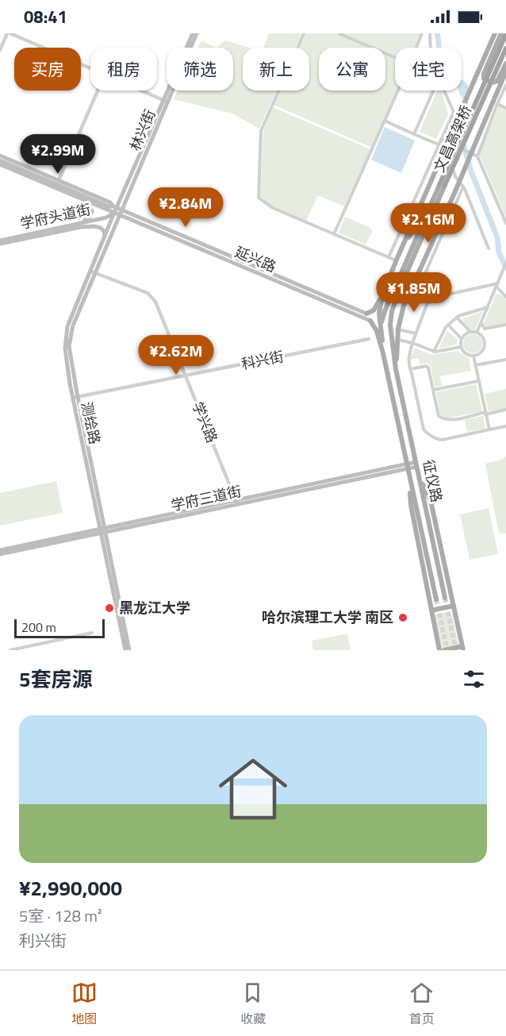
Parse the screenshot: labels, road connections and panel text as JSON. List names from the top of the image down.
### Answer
{
  "streets": {
    "highway": ["文昌高架桥"],
    "main road": [
      "林兴街",
      "学府头道街",
      "延兴路",
      "测绘路",
      "征仪路",
      "学府三道街"
    ],
    "street": ["科兴街", "学兴路"]
  },
  "crossings": [
    ["林兴街", "学府头道街"],
    ["林兴街", "延兴路"],
    ["林兴街", "测绘路"],
    ["学府头道街", "延兴路"],
    ["学府头道街", "测绘路"],
    ["延兴路", "测绘路"],
    ["科兴街", "学兴路"],
    ["科兴街", "测绘路"],
    ["学兴路", "测绘路"],
    ["学兴路", "学府三道街"],
    ["测绘路", "学府三道街"],
    ["征仪路", "学府三道街"]
  ],
  "places": ["黑龙江大学", "哈尔滨理工大学 南区"],
  "scale_bar": "200 m",
  "page": {
    "status": "08:41",
    "chip": [
      "买房",
      "租房",
      "筛选",
      "新上",
      "公寓",
      "住宅"
    ],
    "price": [
      "¥2.99M",
      "¥2.84M",
      "¥2.16M",
      "¥1.85M",
      "¥2.62M"
    ],
    "scale": "200 m",
    "heading": "5套房源",
    "list": [
      {
        "name": "¥2,990,000",
        "note": "5室 · 128 m² · 利兴街"
      }
    ],
    "tabs": ["地图", "收藏", "首页"]
  }
}
